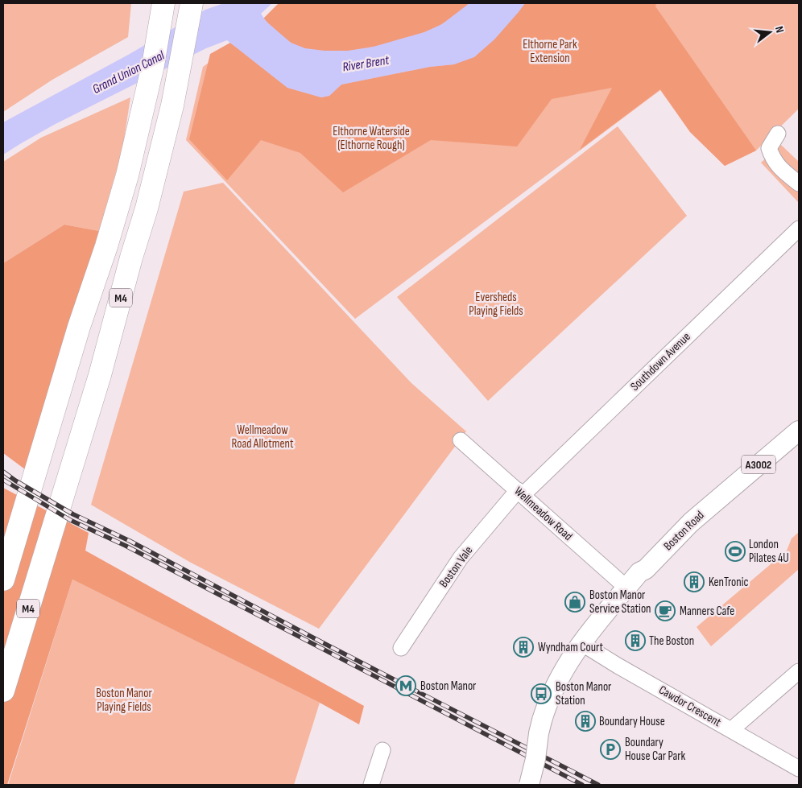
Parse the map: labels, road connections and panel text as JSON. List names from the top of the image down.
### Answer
{
  "streets": {
    "highway": ["M4"],
    "main road": ["A3002", "Boston Road"],
    "street": [
      "Southdown Avenue",
      "Wellmeadow Road",
      "Boston Vale",
      "Cawdor Crescent"
    ]
  },
  "crossings": [
    ["Southdown Avenue", "Wellmeadow Road"],
    ["Southdown Avenue", "Boston Vale"],
    ["A3002", "Boston Road"],
    ["A3002", "Cawdor Crescent"],
    ["Wellmeadow Road", "Boston Road"],
    ["Wellmeadow Road", "Boston Vale"],
    ["Boston Road", "Cawdor Crescent"]
  ],
  "water": ["River Brent", "Grand Union Canal"],
  "parks": [
    "Elthorne Park Extension",
    "Elthorne Waterside (Elthorne Rough)",
    "Eversheds Playing Fields",
    "Wellmeadow Road Allotment",
    "Boston Manor Playing Fields"
  ],
  "places": {
    "sports": ["London Pilates 4U"],
    "building": [
      "KenTronic",
      "The Boston",
      "Wyndham Court",
      "Boundary House"
    ],
    "shop": ["Boston Manor Service Station"],
    "cafe": ["Manners Cafe"],
    "metro station": ["Boston Manor"],
    "bus stop": ["Boston Manor Station"],
    "parking": ["Boundary House Car Park"]
  },
  "north": "right"
}
